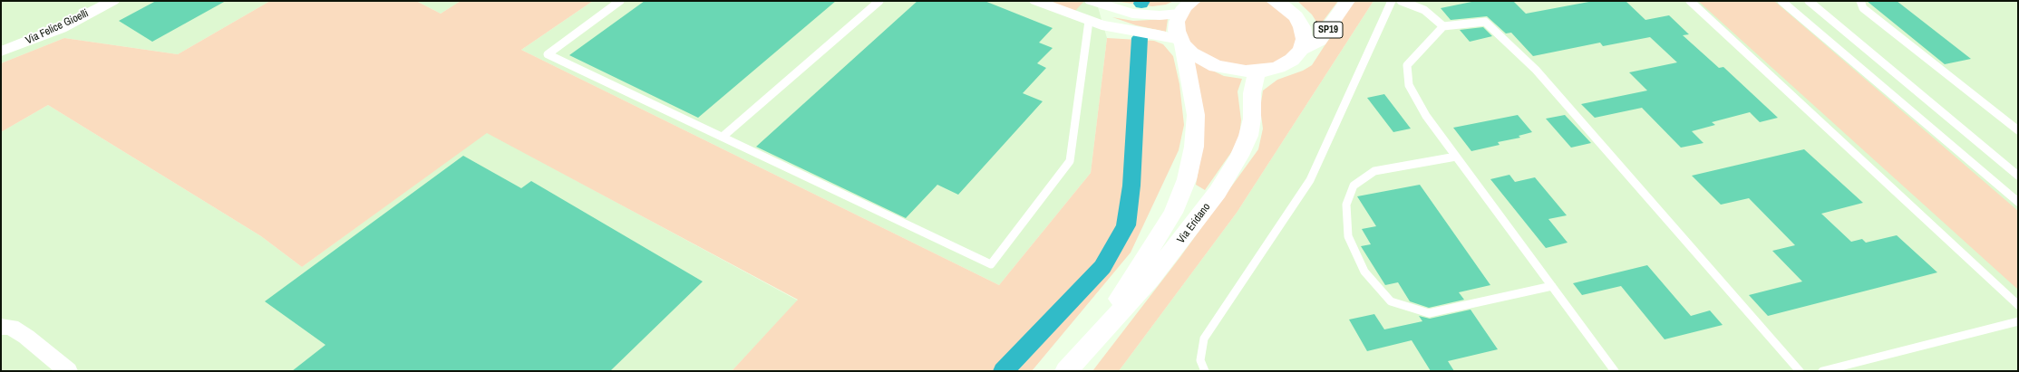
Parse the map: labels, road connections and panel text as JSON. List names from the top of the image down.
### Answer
{
  "streets": {
    "main road": ["SP19", "Via Eridano"],
    "street": ["Via Felice Gioelli"]
  }
}
